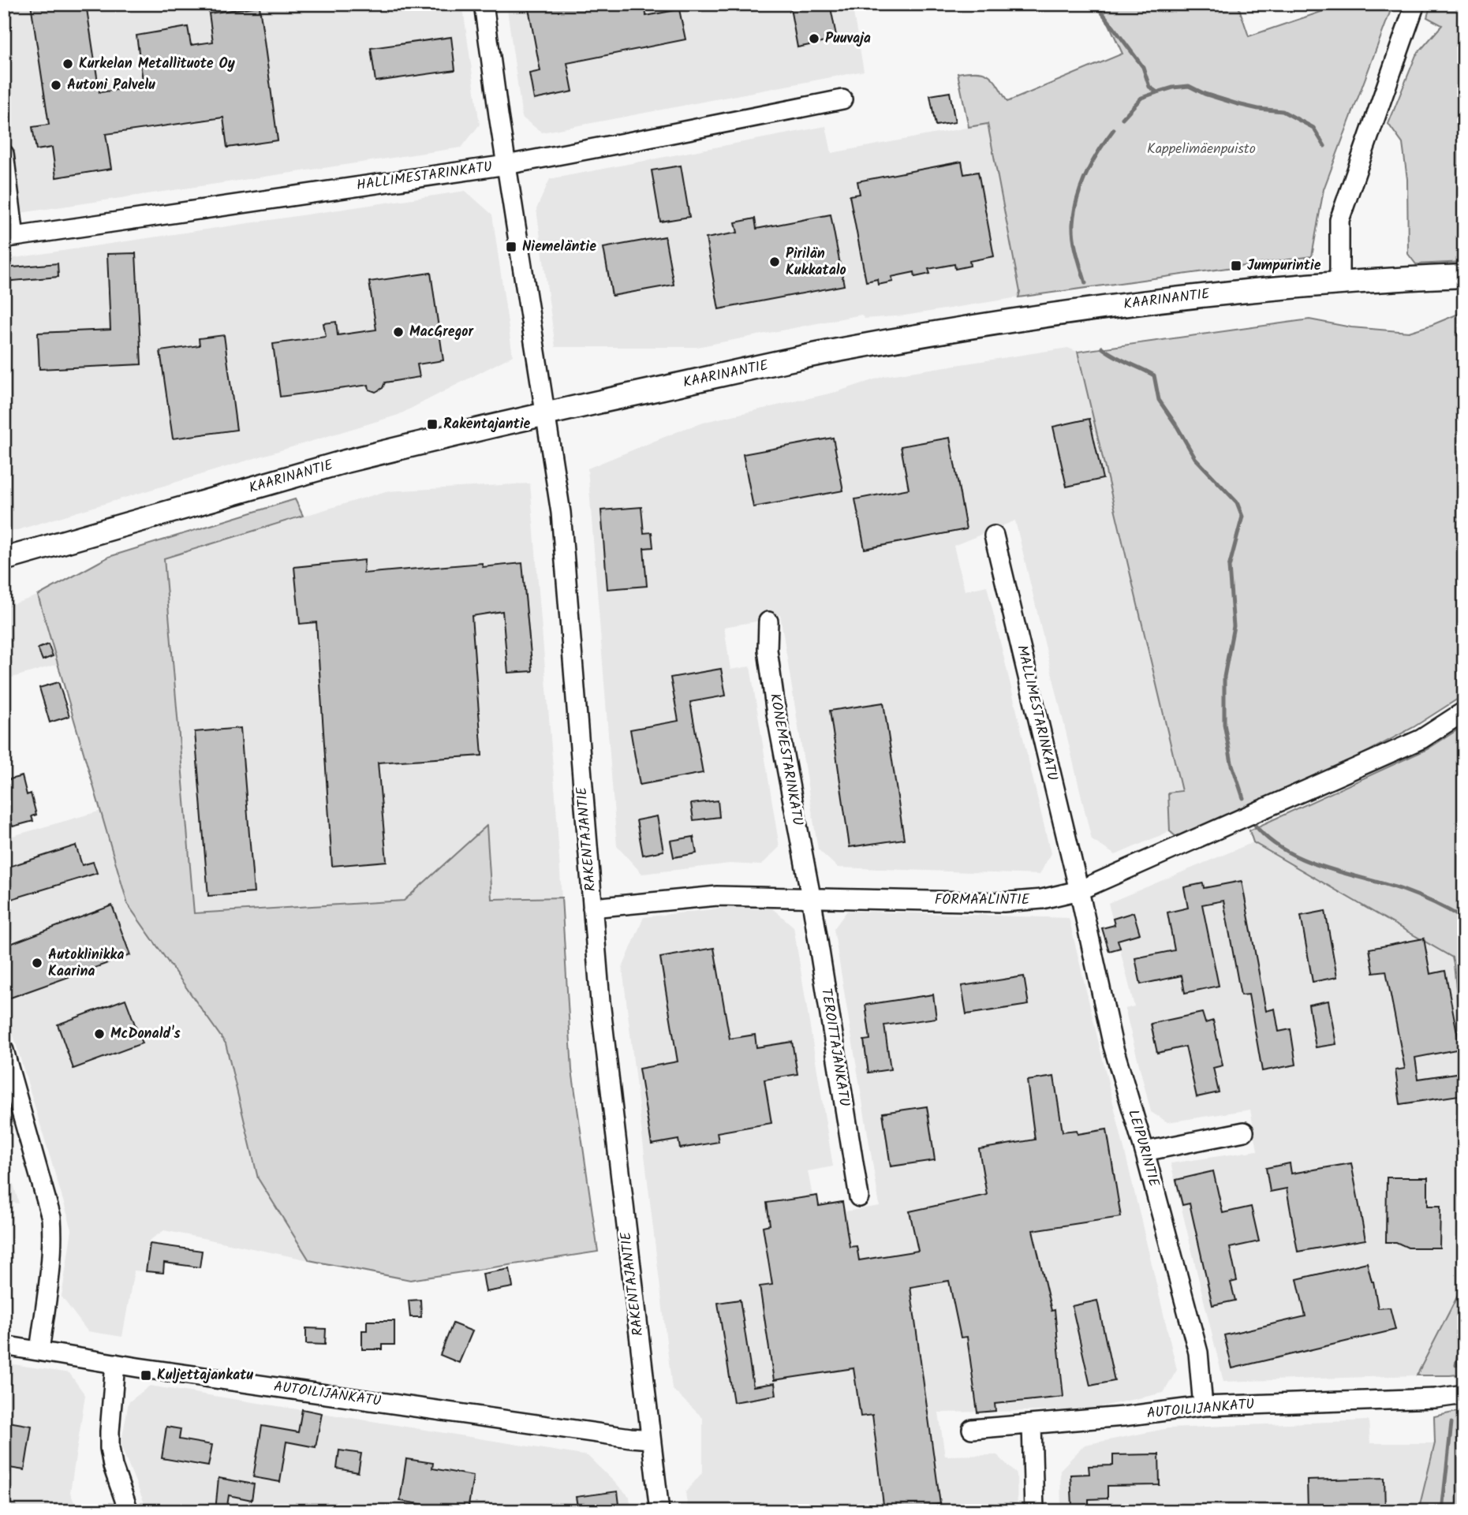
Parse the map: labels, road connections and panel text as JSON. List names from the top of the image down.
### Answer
{
  "streets": {
    "main road": ["KAARINANTIE"],
    "street": [
      "HALLIMESTARINKATU",
      "MALLIMESTARINKATU",
      "KONEMESTARINKATU",
      "RAKENTAJANTIE",
      "FORMAALINTIE",
      "TEROITTAJANKATU",
      "LEIPURINTIE",
      "AUTOILIJANKATU"
    ]
  },
  "crossings": [
    ["HALLIMESTARINKATU", "RAKENTAJANTIE"],
    ["KAARINANTIE", "RAKENTAJANTIE"],
    ["MALLIMESTARINKATU", "FORMAALINTIE"],
    ["MALLIMESTARINKATU", "LEIPURINTIE"],
    ["KONEMESTARINKATU", "FORMAALINTIE"],
    ["KONEMESTARINKATU", "TEROITTAJANKATU"],
    ["RAKENTAJANTIE", "FORMAALINTIE"],
    ["RAKENTAJANTIE", "AUTOILIJANKATU"],
    ["FORMAALINTIE", "TEROITTAJANKATU"],
    ["FORMAALINTIE", "LEIPURINTIE"],
    ["LEIPURINTIE", "AUTOILIJANKATU"]
  ],
  "parks": ["Kappelimäenpuisto"],
  "places": {
    "other": [
      "Puuvaja",
      "Kurkelan Metallituote Oy",
      "Autoni Palvelu",
      "Pirilän Kukkatalo",
      "MacGregor",
      "Autoklinikka Kaarina",
      "McDonald's"
    ],
    "transit": [
      "Niemeläntie",
      "Jumpurintie",
      "Rakentajantie",
      "Kuljettajankatu"
    ]
  }
}
